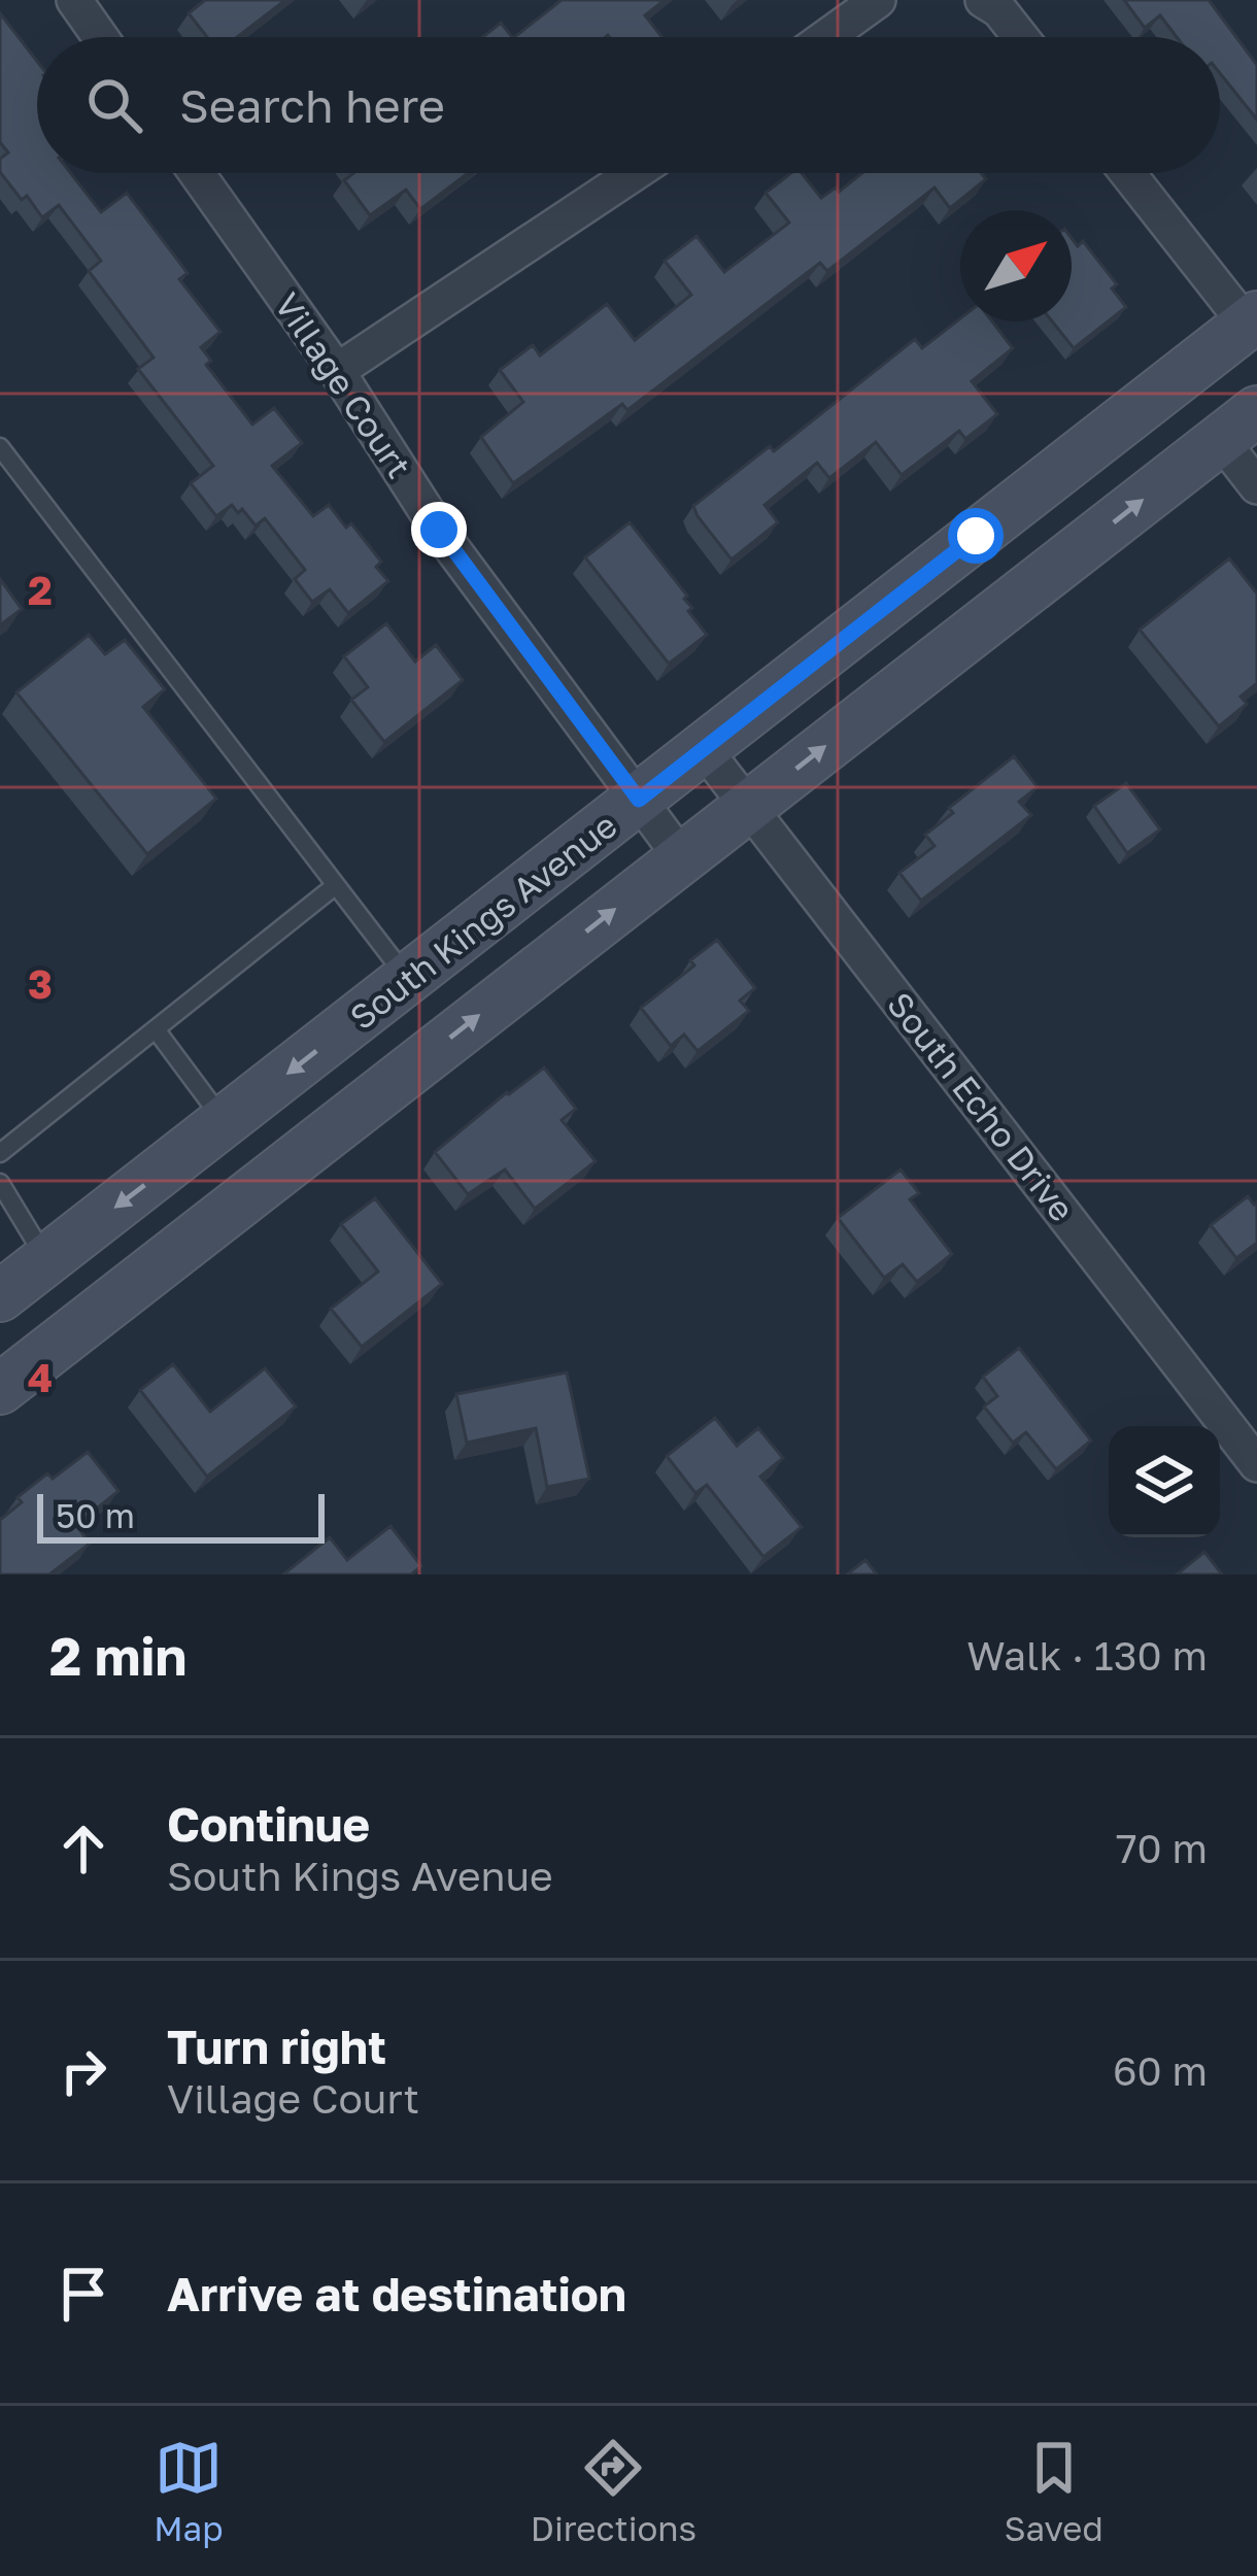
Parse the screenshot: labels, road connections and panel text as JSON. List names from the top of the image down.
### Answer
{
  "streets": {
    "main road": ["South Kings Avenue"],
    "street": ["Village Court", "South Echo Drive"]
  },
  "crossings": [
    ["Village Court", "South Kings Avenue"],
    ["South Kings Avenue", "South Echo Drive"]
  ],
  "scale_bar": "50 m",
  "north": "top right",
  "page": {
    "search": "Search here",
    "scale": "50 m",
    "heading": ["2 min", "Walk · 130 m"],
    "list": [
      ["Continue", "South Kings Avenue", "70 m"],
      ["Turn right", "Village Court", "60 m"],
      "Arrive at destination"
    ],
    "nav": ["Map", "Directions", "Saved"]
  },
  "grid": {
    "rows": ["2", "3", "4"]
  }
}
